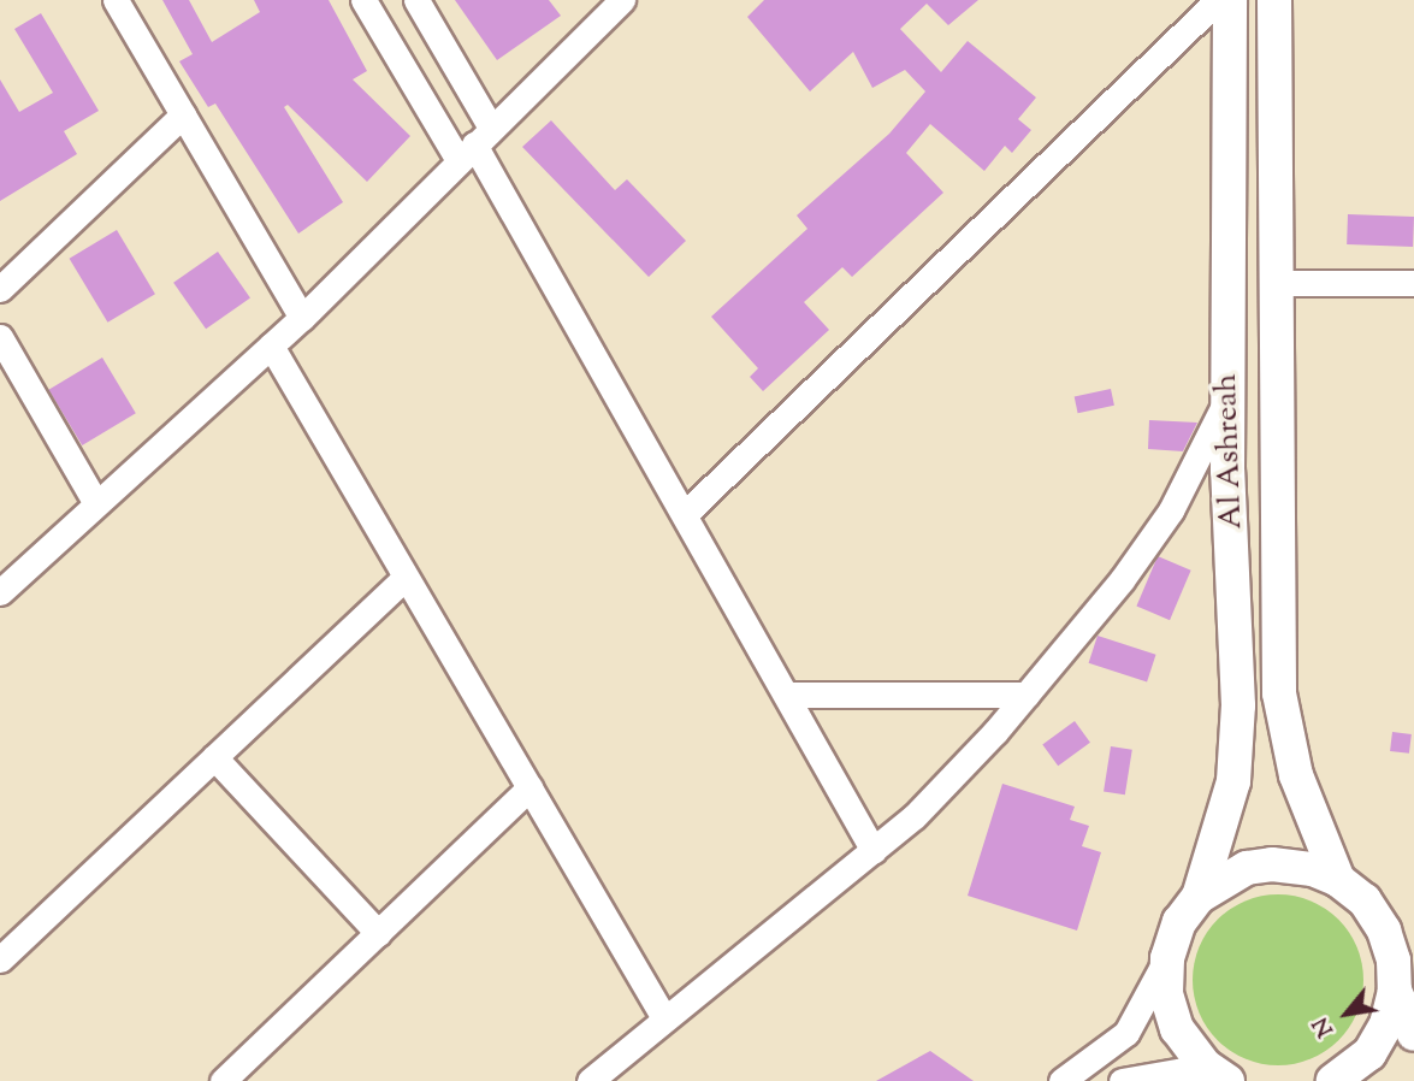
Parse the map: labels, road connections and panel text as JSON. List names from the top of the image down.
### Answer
{
  "streets": {
    "street": ["Al Ashreah"]
  },
  "north": "bottom left"
}
